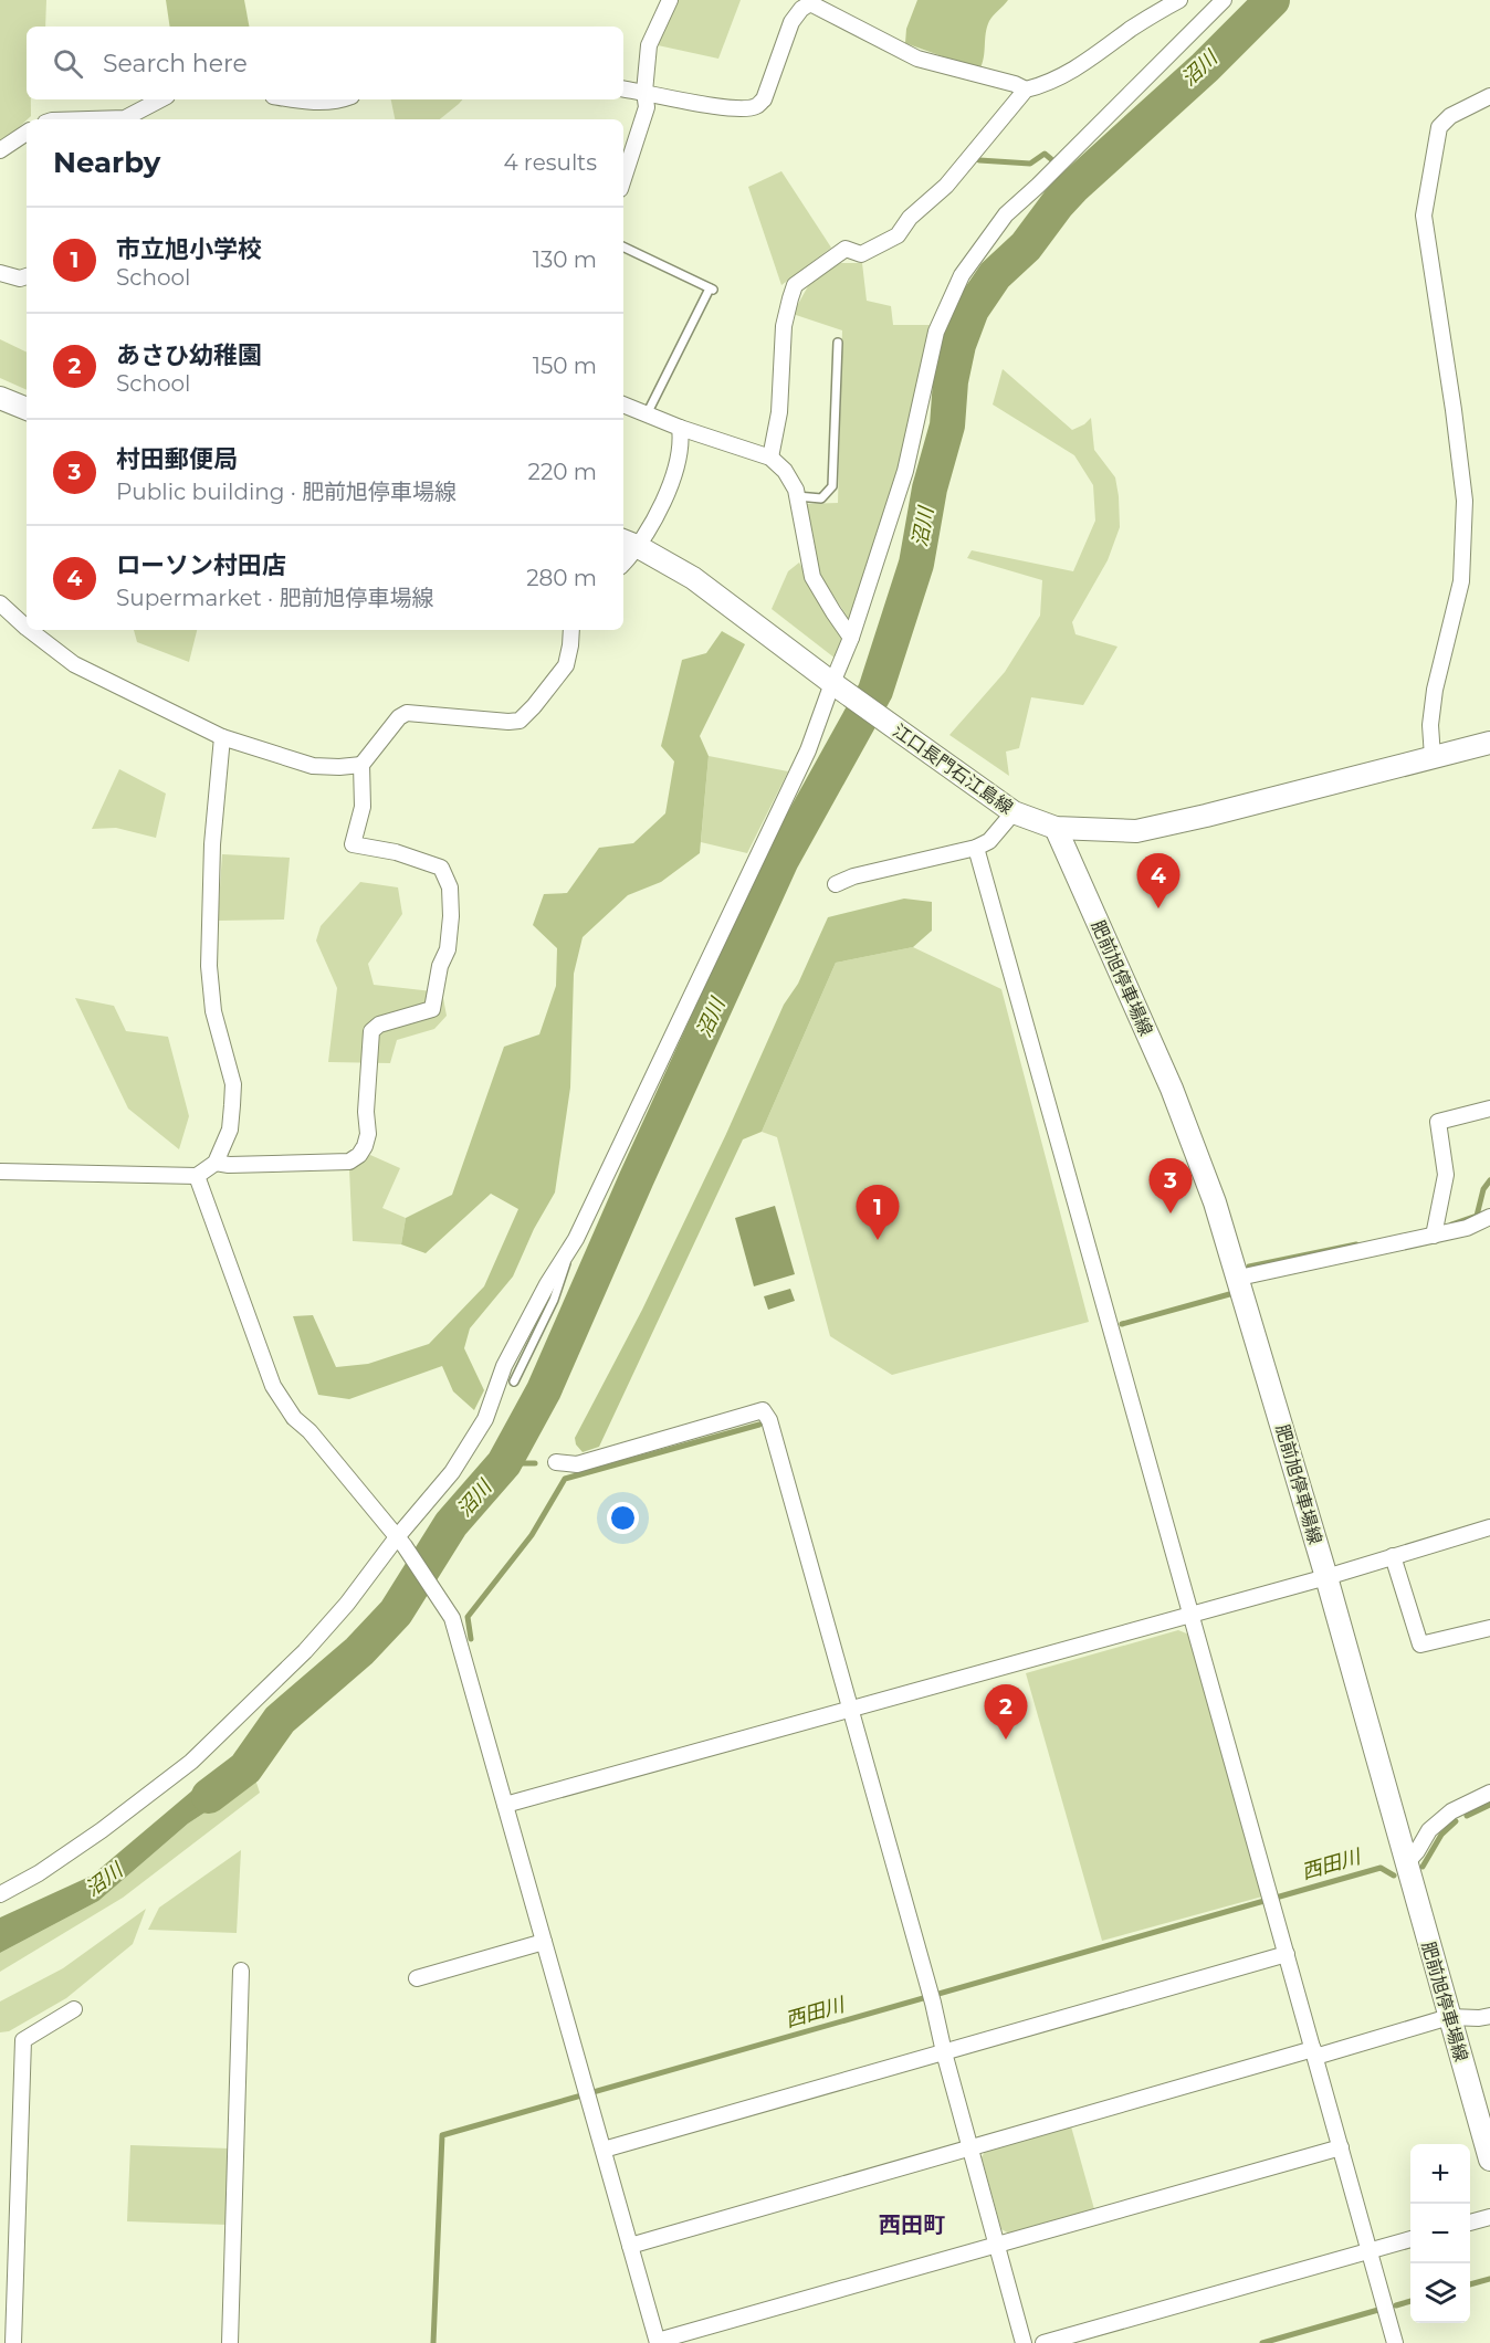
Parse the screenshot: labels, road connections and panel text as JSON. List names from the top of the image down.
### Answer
{
  "streets": {
    "main road": ["江口長門石江島線", "肥前旭停車場線"]
  },
  "crossings": [
    ["江口長門石江島線", "肥前旭停車場線"]
  ],
  "districts": ["西田町"],
  "water": ["沼川", "西田川"],
  "page": {
    "search": "Search here",
    "heading": ["Nearby", "4 results"],
    "list": [
      {
        "mark": "1",
        "name": "市立旭小学校",
        "note": "School",
        "value": "130 m"
      },
      {
        "mark": "2",
        "name": "あさひ幼稚園",
        "note": "School",
        "value": "150 m"
      },
      {
        "mark": "3",
        "name": "村田郵便局",
        "note": "Public building · 肥前旭停車場線",
        "value": "220 m"
      },
      {
        "mark": "4",
        "name": "ローソン村田店",
        "note": "Supermarket · 肥前旭停車場線",
        "value": "280 m"
      }
    ],
    "pins": [
      "4",
      "3",
      "1",
      "2"
    ],
    "map_buttons": ["+", "−"]
  }
}
